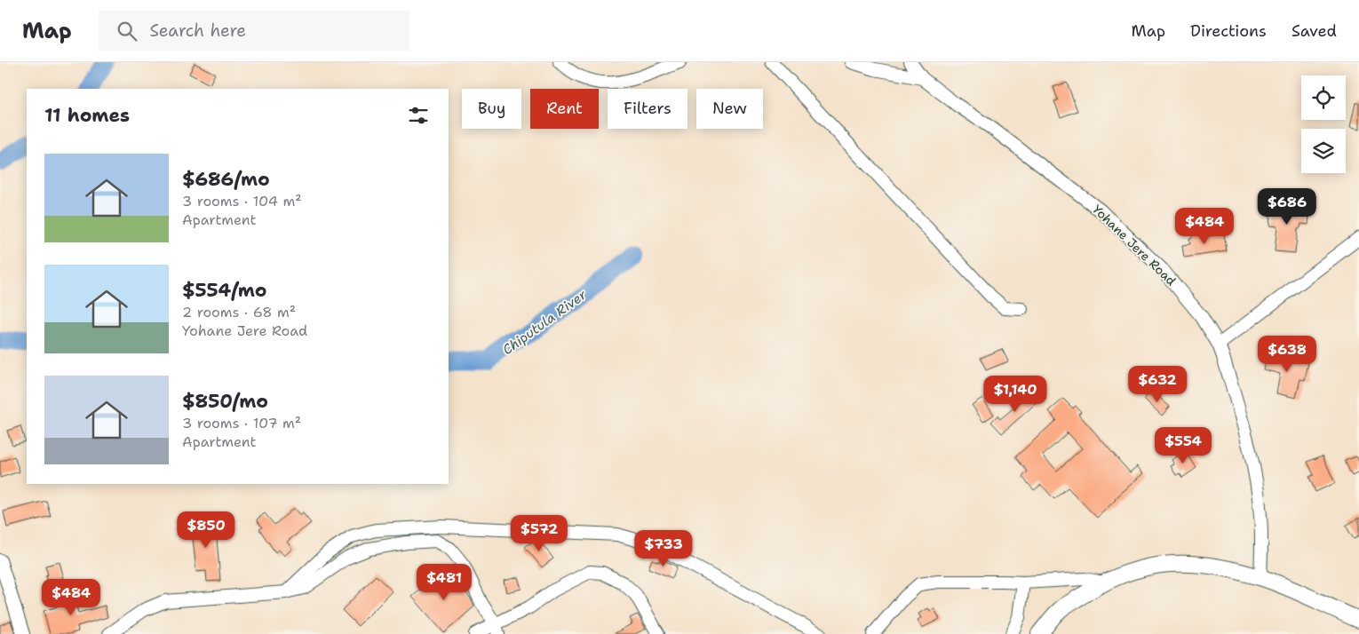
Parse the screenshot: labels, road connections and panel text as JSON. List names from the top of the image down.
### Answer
{
  "streets": {
    "street": ["Yohane Jere Road"]
  },
  "water": ["Chiputula River"],
  "page": {
    "header": "Map",
    "search": "Search here",
    "nav": ["Map", "Directions", "Saved"],
    "chip": [
      "Buy",
      "Rent",
      "Filters",
      "New"
    ],
    "heading": "11 homes",
    "list": [
      {
        "name": "$686/mo",
        "note": "3 rooms · 104 m² · Apartment"
      },
      {
        "name": "$554/mo",
        "note": "2 rooms · 68 m² · Yohane Jere Road"
      },
      {
        "name": "$850/mo",
        "note": "3 rooms · 107 m² · Apartment"
      }
    ],
    "price": [
      "$686",
      "$484",
      "$638",
      "$632",
      "$1,140",
      "$554",
      "$850",
      "$572",
      "$733",
      "$481",
      "$484"
    ]
  }
}
